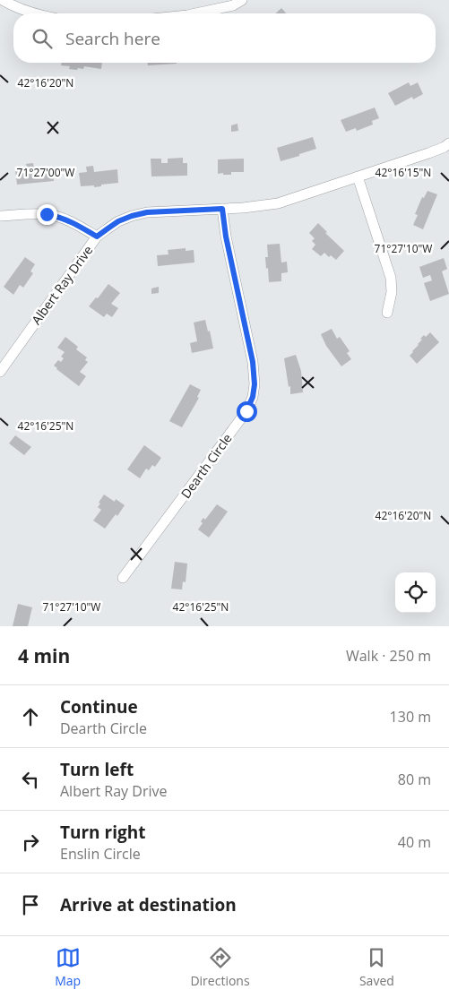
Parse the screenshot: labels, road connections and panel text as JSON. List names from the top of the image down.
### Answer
{
  "streets": {
    "street": ["Albert Ray Drive", "Dearth Circle"]
  },
  "crossings": [
    ["Albert Ray Drive", "Dearth Circle"]
  ],
  "page": {
    "search": "Search here",
    "heading": ["4 min", "Walk · 250 m"],
    "list": [
      ["Continue", "Dearth Circle", "130 m"],
      ["Turn left", "Albert Ray Drive", "80 m"],
      ["Turn right", "Enslin Circle", "40 m"],
      "Arrive at destination"
    ],
    "nav": ["Map", "Directions", "Saved"]
  },
  "coordinates": [
    "42°16'20\"N",
    "71°27'00\"W",
    "42°16'15\"N",
    "71°27'10\"W",
    "42°16'25\"N"
  ]
}
